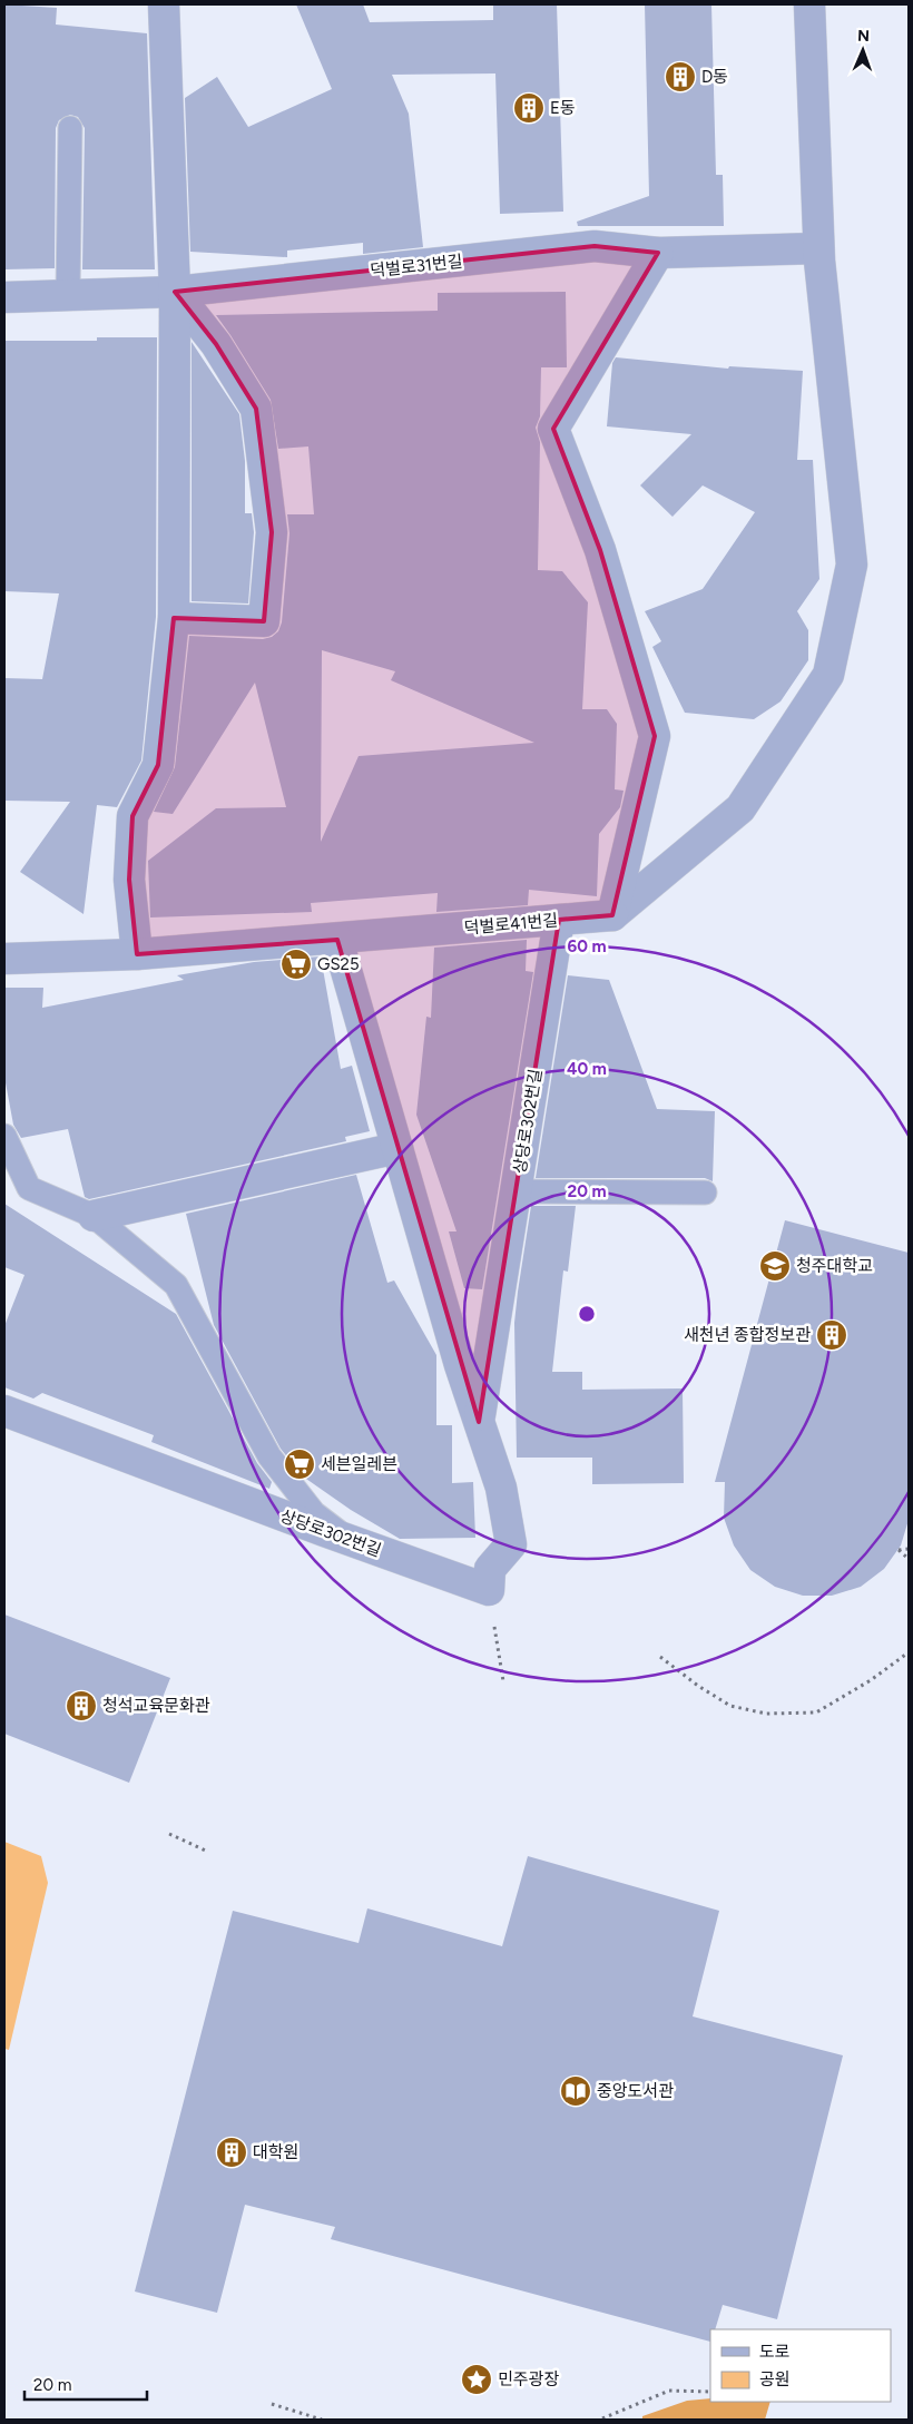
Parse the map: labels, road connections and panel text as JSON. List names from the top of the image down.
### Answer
{
  "streets": {
    "street": ["덕벌로31번길", "덕벌로41번길", "상당로302번길"]
  },
  "crossings": [
    ["덕벌로41번길", "상당로302번길"]
  ],
  "places": {
    "building": [
      "D동",
      "E동",
      "새천년 종합정보관",
      "청석교육문화관",
      "대학원"
    ],
    "supermarket": ["GS25", "세븐일레븐"],
    "school or university": ["청주대학교"],
    "library": ["중앙도서관"],
    "place": ["민주광장"]
  },
  "legend": ["도로", "공원"],
  "scale_bar": "20 m",
  "north": "top",
  "rings": ["60 m", "40 m", "20 m"]
}
